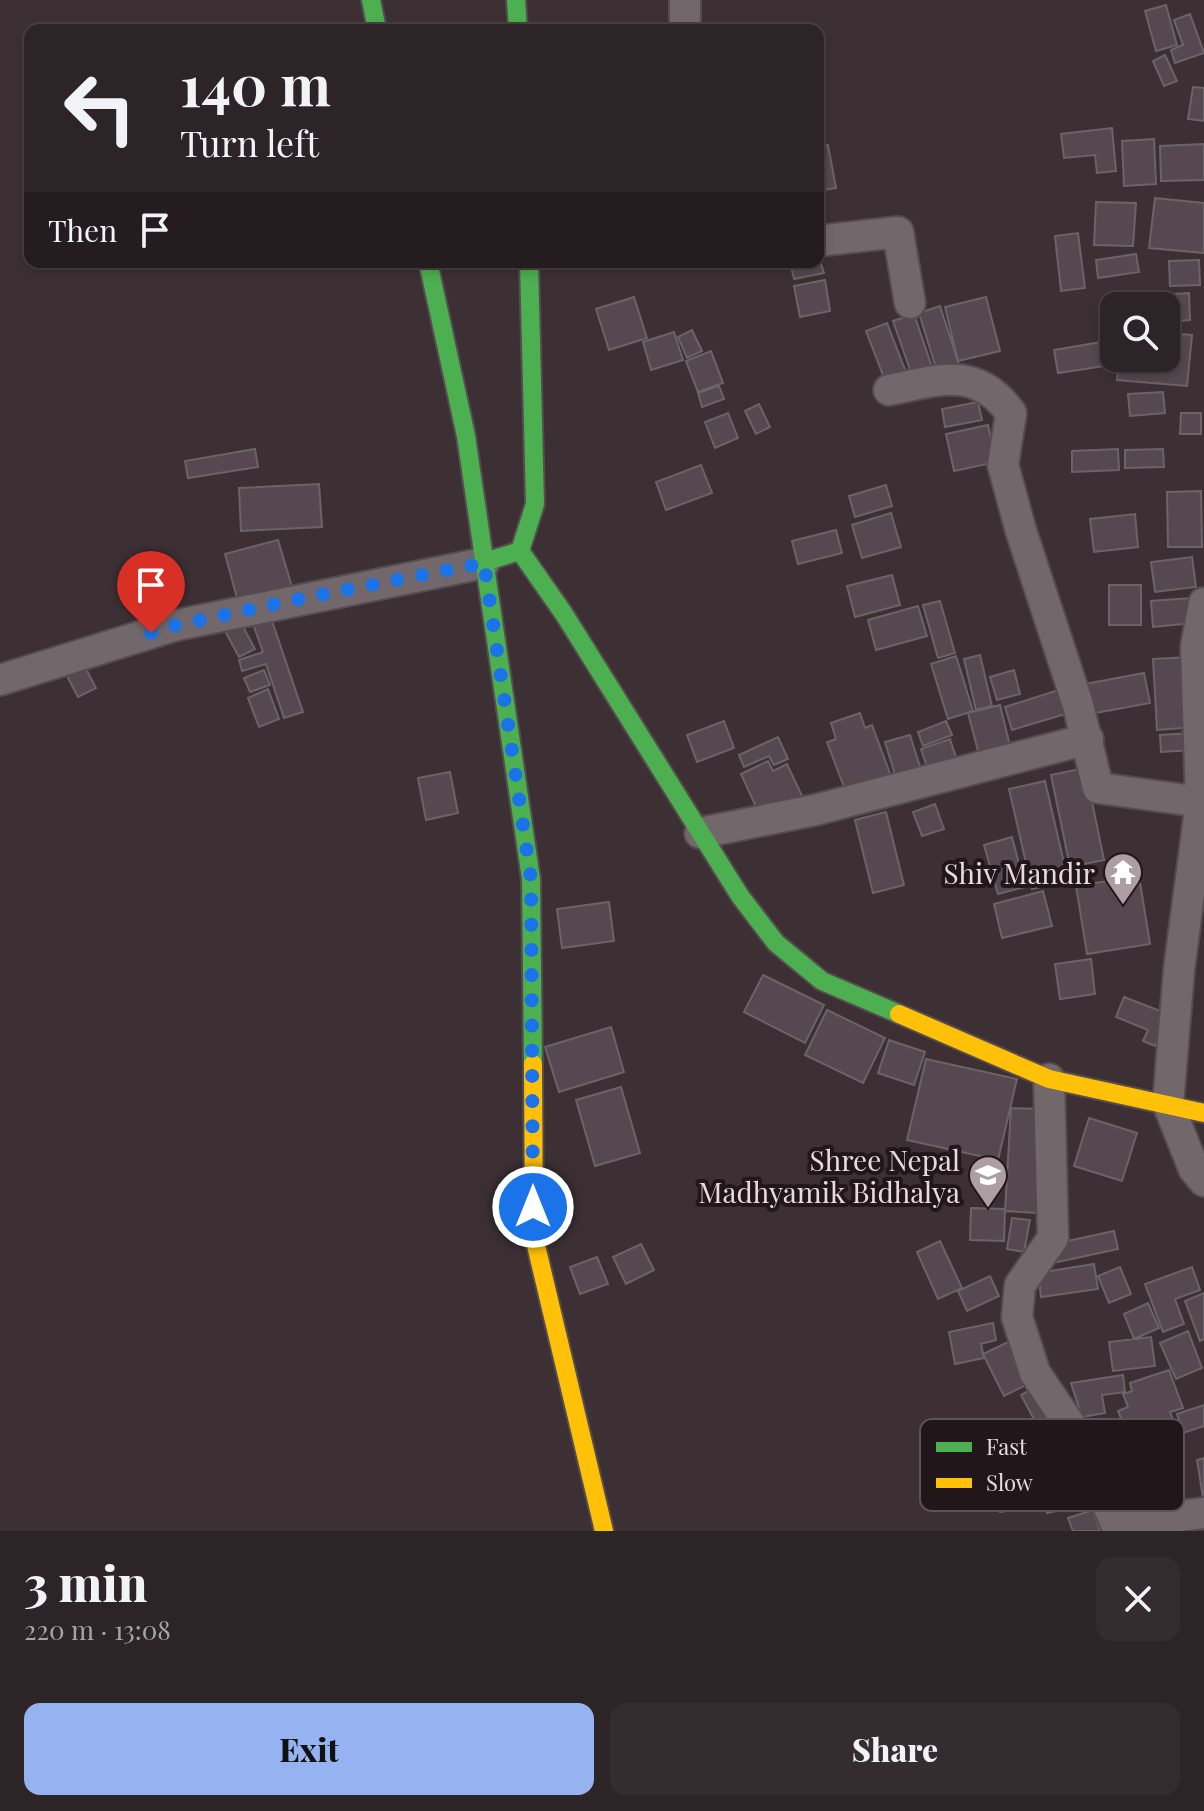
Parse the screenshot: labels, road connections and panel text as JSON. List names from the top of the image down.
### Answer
{
  "places": {
    "temple": ["Shiv Mandir"],
    "school or university": ["Shree Nepal Madhyamik Bidhalya"]
  },
  "legend": ["Fast", "Slow"],
  "page": {
    "turn": ["140 m", "Turn left"],
    "then": "Then",
    "heading": ["3 min", "220 m · 13:08"],
    "buttons": ["Exit", "Share"]
  }
}
